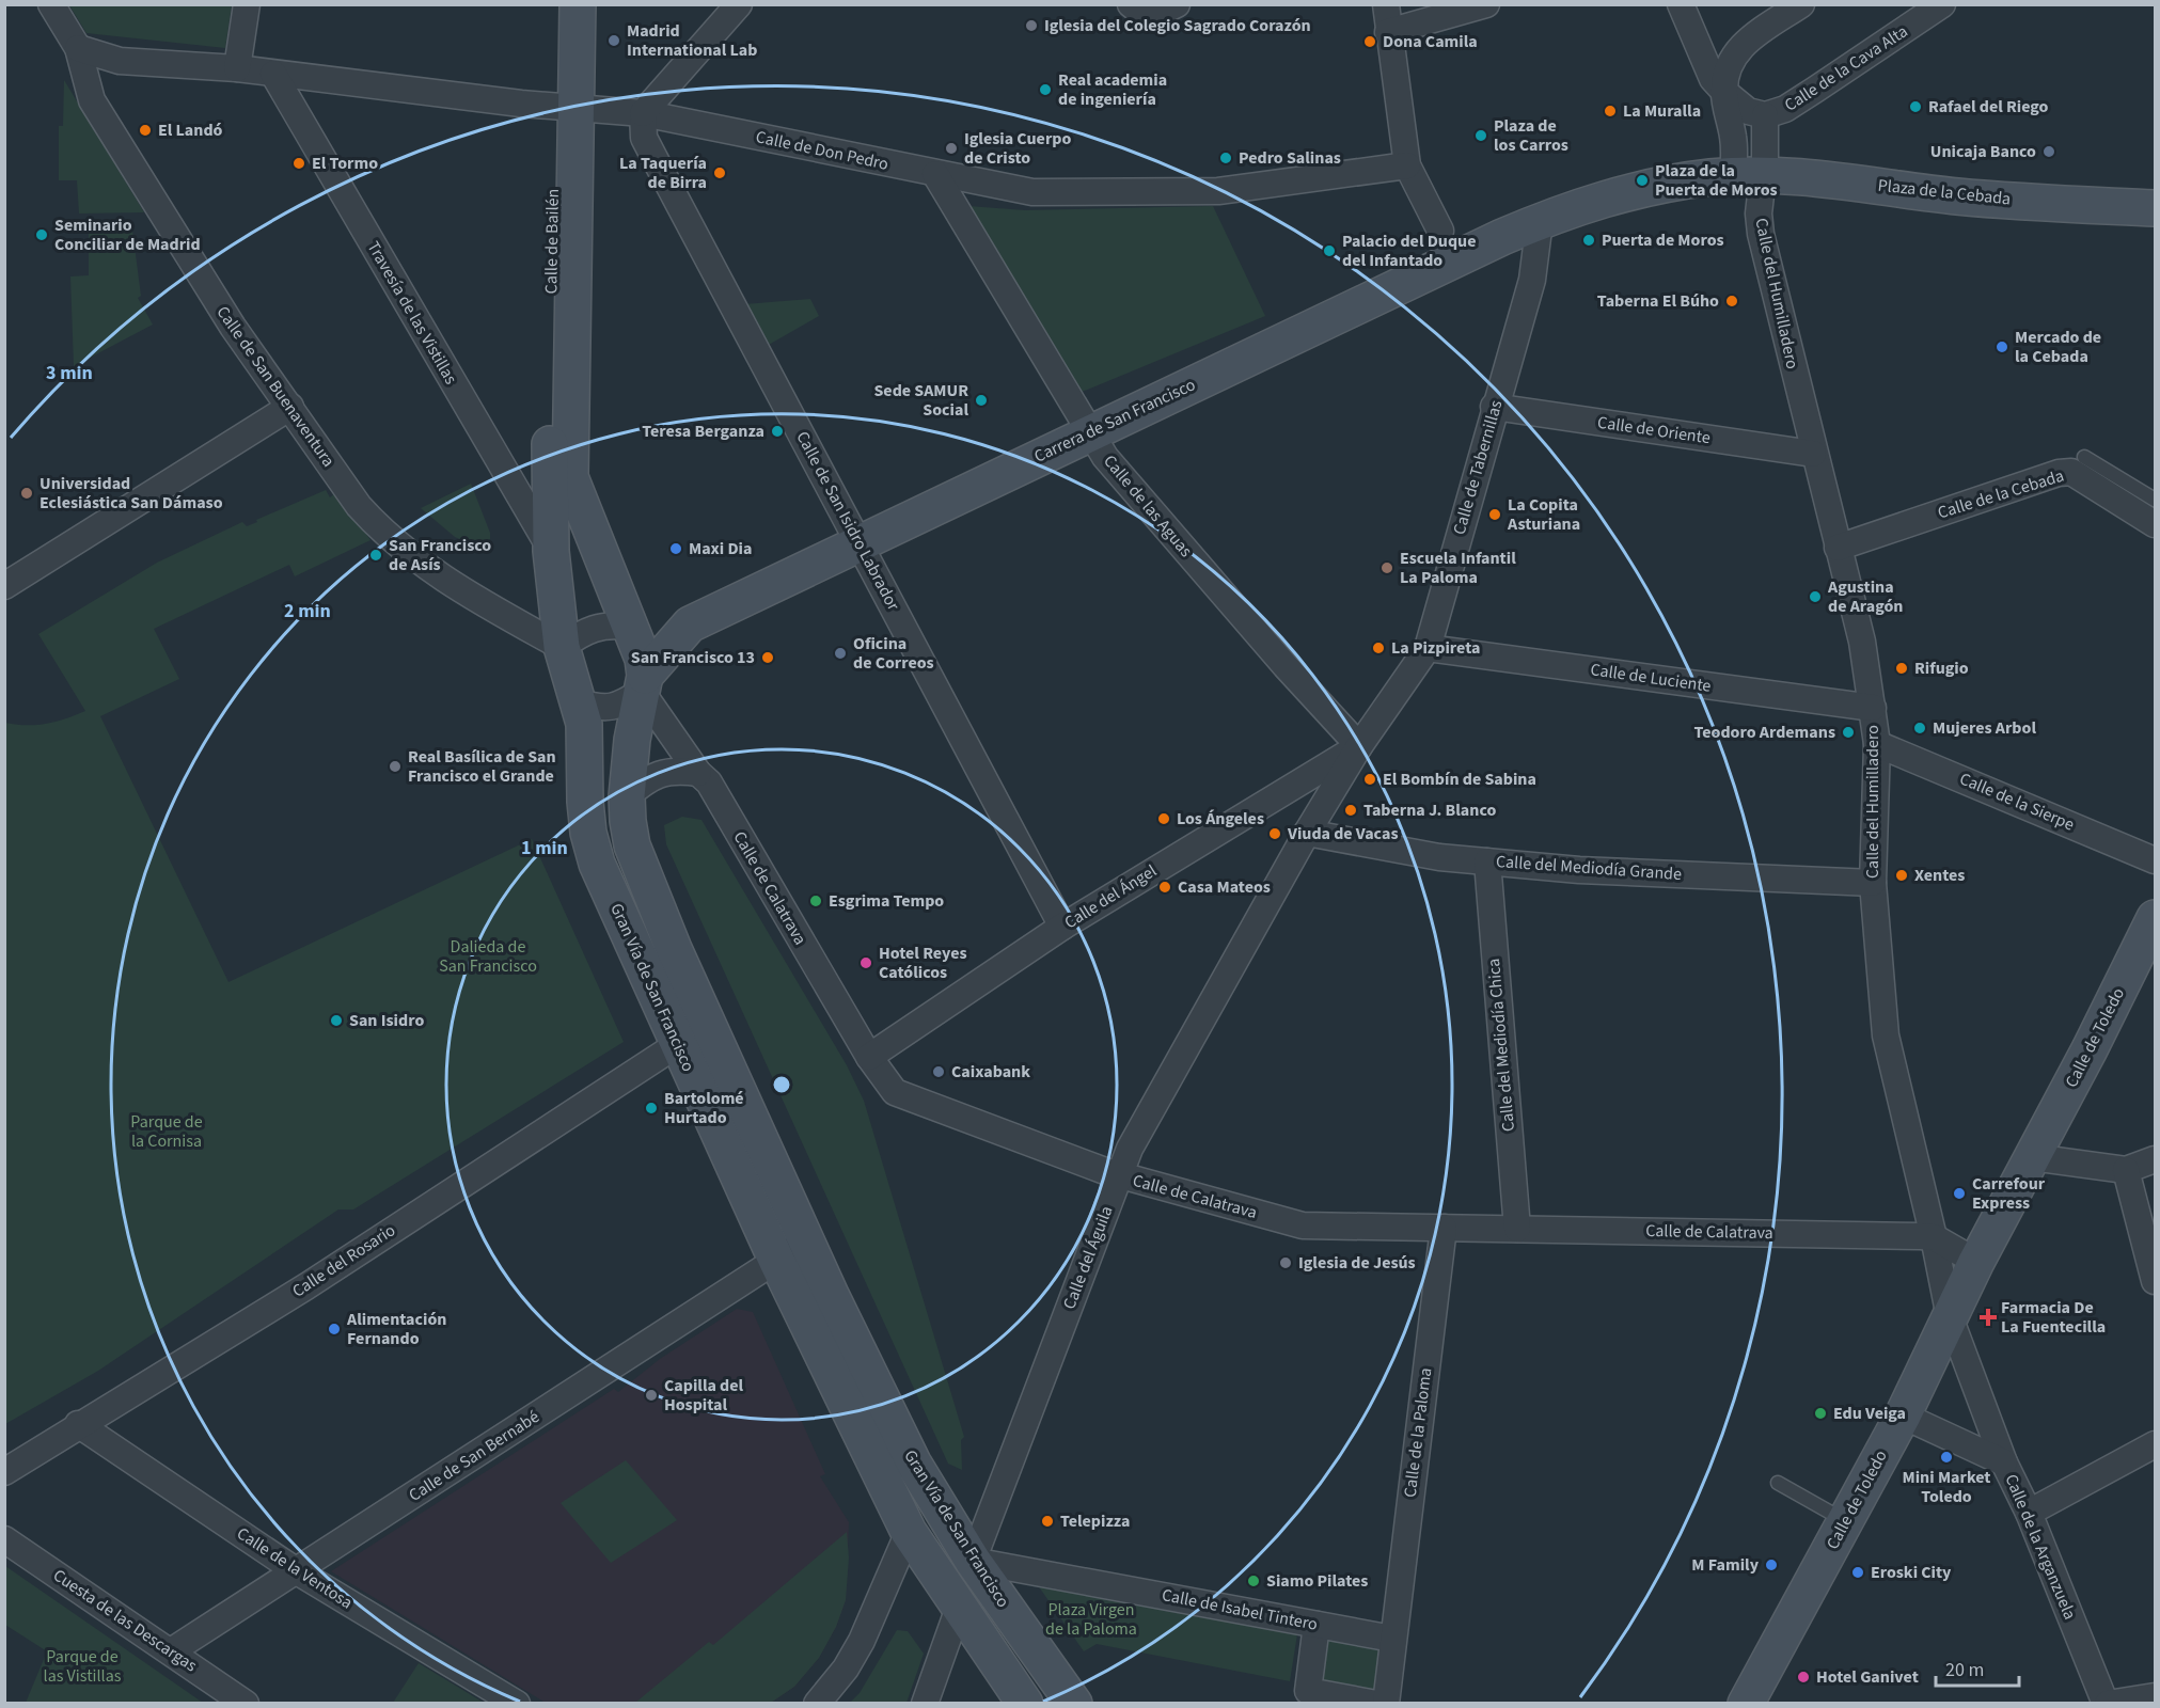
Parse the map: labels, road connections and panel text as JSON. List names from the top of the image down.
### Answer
{
  "streets": {
    "main road": [
      "Plaza de la Cebada",
      "Calle de Bailén",
      "Carrera de San Francisco",
      "Gran Vía de San Francisco",
      "Calle de Toledo"
    ],
    "street": [
      "Calle de la Cava Alta",
      "Calle de Don Pedro",
      "Calle del Humilladero",
      "Travesía de las Vistillas",
      "Calle de San Buenaventura",
      "Calle de Oriente",
      "Calle de Tabernillas",
      "Calle de la Cebada",
      "Calle de las Aguas",
      "Calle de San Isidro Labrador",
      "Calle de Luciente",
      "Calle de la Sierpe",
      "Calle del Mediodía Grande",
      "Calle de Calatrava",
      "Calle del Ángel",
      "Calle del Mediodía Chica",
      "Calle del Águila",
      "Calle del Rosario",
      "Calle de la Paloma",
      "Calle de San Bernabé",
      "Calle de la Arganzuela",
      "Calle de la Ventosa",
      "Calle de Isabel Tintero",
      "Cuesta de las Descargas"
    ]
  },
  "crossings": [
    ["Calle de la Cava Alta", "Plaza de la Cebada"],
    ["Calle de la Cava Alta", "Calle del Humilladero"],
    ["Calle de Don Pedro", "Calle de Bailén"],
    ["Calle de Don Pedro", "Travesía de las Vistillas"],
    ["Calle de Don Pedro", "Calle de San Buenaventura"],
    ["Calle de Don Pedro", "Calle de las Aguas"],
    ["Calle de Don Pedro", "Calle de San Isidro Labrador"],
    ["Plaza de la Cebada", "Calle del Humilladero"],
    ["Calle de Bailén", "Travesía de las Vistillas"],
    ["Calle de Bailén", "Calle de San Buenaventura"],
    ["Calle de Bailén", "Carrera de San Francisco"],
    ["Calle de Bailén", "Calle de Calatrava"],
    ["Calle de Bailén", "Gran Vía de San Francisco"],
    ["Calle del Humilladero", "Calle de Oriente"],
    ["Calle del Humilladero", "Calle de la Cebada"],
    ["Calle del Humilladero", "Calle de Luciente"],
    ["Calle del Humilladero", "Calle de la Sierpe"],
    ["Calle del Humilladero", "Calle del Mediodía Grande"],
    ["Calle del Humilladero", "Calle de Calatrava"],
    ["Calle del Humilladero", "Calle de Toledo"],
    ["Calle del Humilladero", "Calle de la Arganzuela"],
    ["Calle de San Buenaventura", "Carrera de San Francisco"],
    ["Calle de San Buenaventura", "Calle de Calatrava"],
    ["Calle de San Buenaventura", "Gran Vía de San Francisco"],
    ["Carrera de San Francisco", "Calle de Tabernillas"],
    ["Carrera de San Francisco", "Calle de las Aguas"],
    ["Carrera de San Francisco", "Calle de San Isidro Labrador"],
    ["Carrera de San Francisco", "Calle de Calatrava"],
    ["Carrera de San Francisco", "Gran Vía de San Francisco"],
    ["Calle de Oriente", "Calle de Tabernillas"],
    ["Calle de Tabernillas", "Calle de las Aguas"],
    ["Calle de Tabernillas", "Calle de Luciente"],
    ["Calle de Tabernillas", "Calle del Mediodía Grande"],
    ["Calle de Tabernillas", "Calle del Ángel"],
    ["Calle de Tabernillas", "Calle del Águila"],
    ["Calle de las Aguas", "Calle del Ángel"],
    ["Calle de San Isidro Labrador", "Calle del Ángel"],
    ["Calle del Mediodía Grande", "Calle del Mediodía Chica"],
    ["Calle del Mediodía Grande", "Calle del Águila"],
    ["Calle de Calatrava", "Calle del Ángel"],
    ["Calle de Calatrava", "Gran Vía de San Francisco"],
    ["Calle de Calatrava", "Calle de Toledo"],
    ["Calle de Calatrava", "Calle del Mediodía Chica"],
    ["Calle de Calatrava", "Calle del Águila"],
    ["Calle de Calatrava", "Calle de la Paloma"],
    ["Gran Vía de San Francisco", "Calle del Águila"],
    ["Gran Vía de San Francisco", "Calle del Rosario"],
    ["Gran Vía de San Francisco", "Calle de San Bernabé"],
    ["Gran Vía de San Francisco", "Calle de Isabel Tintero"],
    ["Calle de Toledo", "Calle de la Arganzuela"],
    ["Calle del Águila", "Calle de Isabel Tintero"],
    ["Calle del Rosario", "Calle de la Ventosa"],
    ["Calle de la Paloma", "Calle de Isabel Tintero"],
    ["Calle de San Bernabé", "Calle de la Ventosa"],
    ["Calle de San Bernabé", "Cuesta de las Descargas"]
  ],
  "parks": [
    "Dalieda de San Francisco",
    "Parque de la Cornisa",
    "Plaza Virgen de la Paloma",
    "Parque de las Vistillas"
  ],
  "places": {
    "other": [
      "Iglesia del Colegio Sagrado Corazón",
      "Madrid International Lab",
      "Dona Camila",
      "Real academia de ingeniería",
      "Rafael del Riego",
      "La Muralla",
      "El Landó",
      "Plaza de los Carros",
      "Iglesia Cuerpo de Cristo",
      "Unicaja Banco",
      "Pedro Salinas",
      "El Tormo",
      "La Taquería de Birra",
      "Plaza de la Puerta de Moros",
      "Seminario Conciliar de Madrid",
      "Puerta de Moros",
      "Palacio del Duque del Infantado",
      "Taberna El Búho",
      "Mercado de la Cebada",
      "Sede SAMUR Social",
      "Teresa Berganza",
      "Universidad Eclesiástica San Dámaso",
      "La Copita Asturiana",
      "Maxi Dia",
      "San Francisco de Asís",
      "Escuela Infantil La Paloma",
      "Agustina de Aragón",
      "La Pizpireta",
      "Oficina de Correos",
      "San Francisco 13",
      "Rifugio",
      "Mujeres Arbol",
      "Teodoro Ardemans",
      "Real Basílica de San Francisco el Grande",
      "El Bombín de Sabina",
      "Taberna J. Blanco",
      "Los Ángeles",
      "Viuda de Vacas",
      "Xentes",
      "Casa Mateos",
      "Esgrima Tempo",
      "Hotel Reyes Católicos",
      "San Isidro",
      "Caixabank",
      "Bartolomé Hurtado",
      "Carrefour Express",
      "Iglesia de Jesús",
      "Alimentación Fernando",
      "Capilla del Hospital",
      "Edu Veiga",
      "Mini Market Toledo",
      "Telepizza",
      "M Family",
      "Eroski City",
      "Siamo Pilates",
      "Hotel Ganivet"
    ],
    "health": ["Farmacia De La Fuentecilla"]
  },
  "scale_bar": "20 m",
  "rings": ["3 min", "2 min", "1 min"]
}
